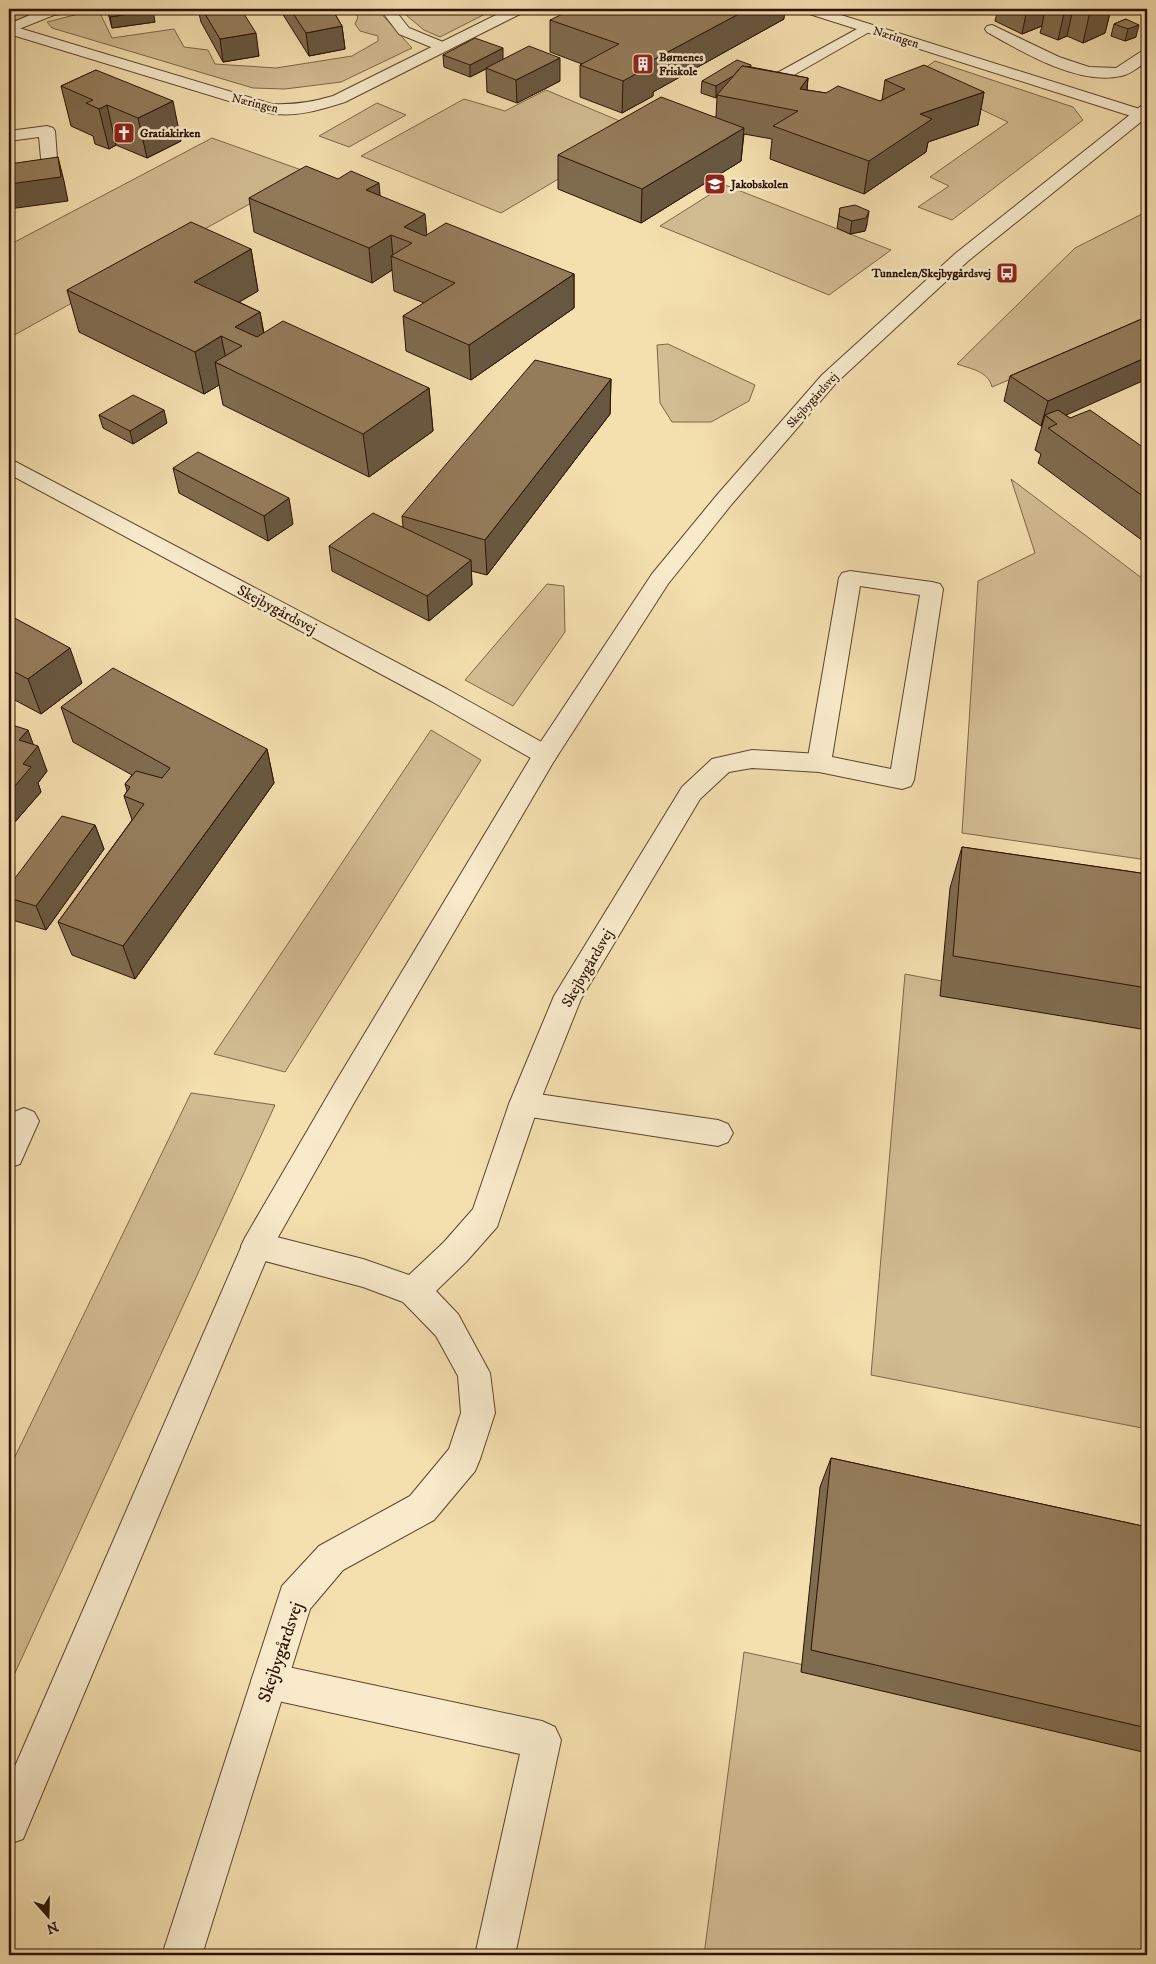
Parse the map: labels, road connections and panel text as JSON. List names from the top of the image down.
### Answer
{
  "streets": {
    "street": ["Næringen", "Skejbygårdsvej"]
  },
  "crossings": [
    ["Næringen", "Skejbygårdsvej"]
  ],
  "places": {
    "building": ["Børnenes Friskole"],
    "church": ["Gratiakirken"],
    "school or university": ["Jakobskolen"],
    "bus stop": ["Tunnelen/Skejbygårdsvej"]
  },
  "north": "bottom"
}
